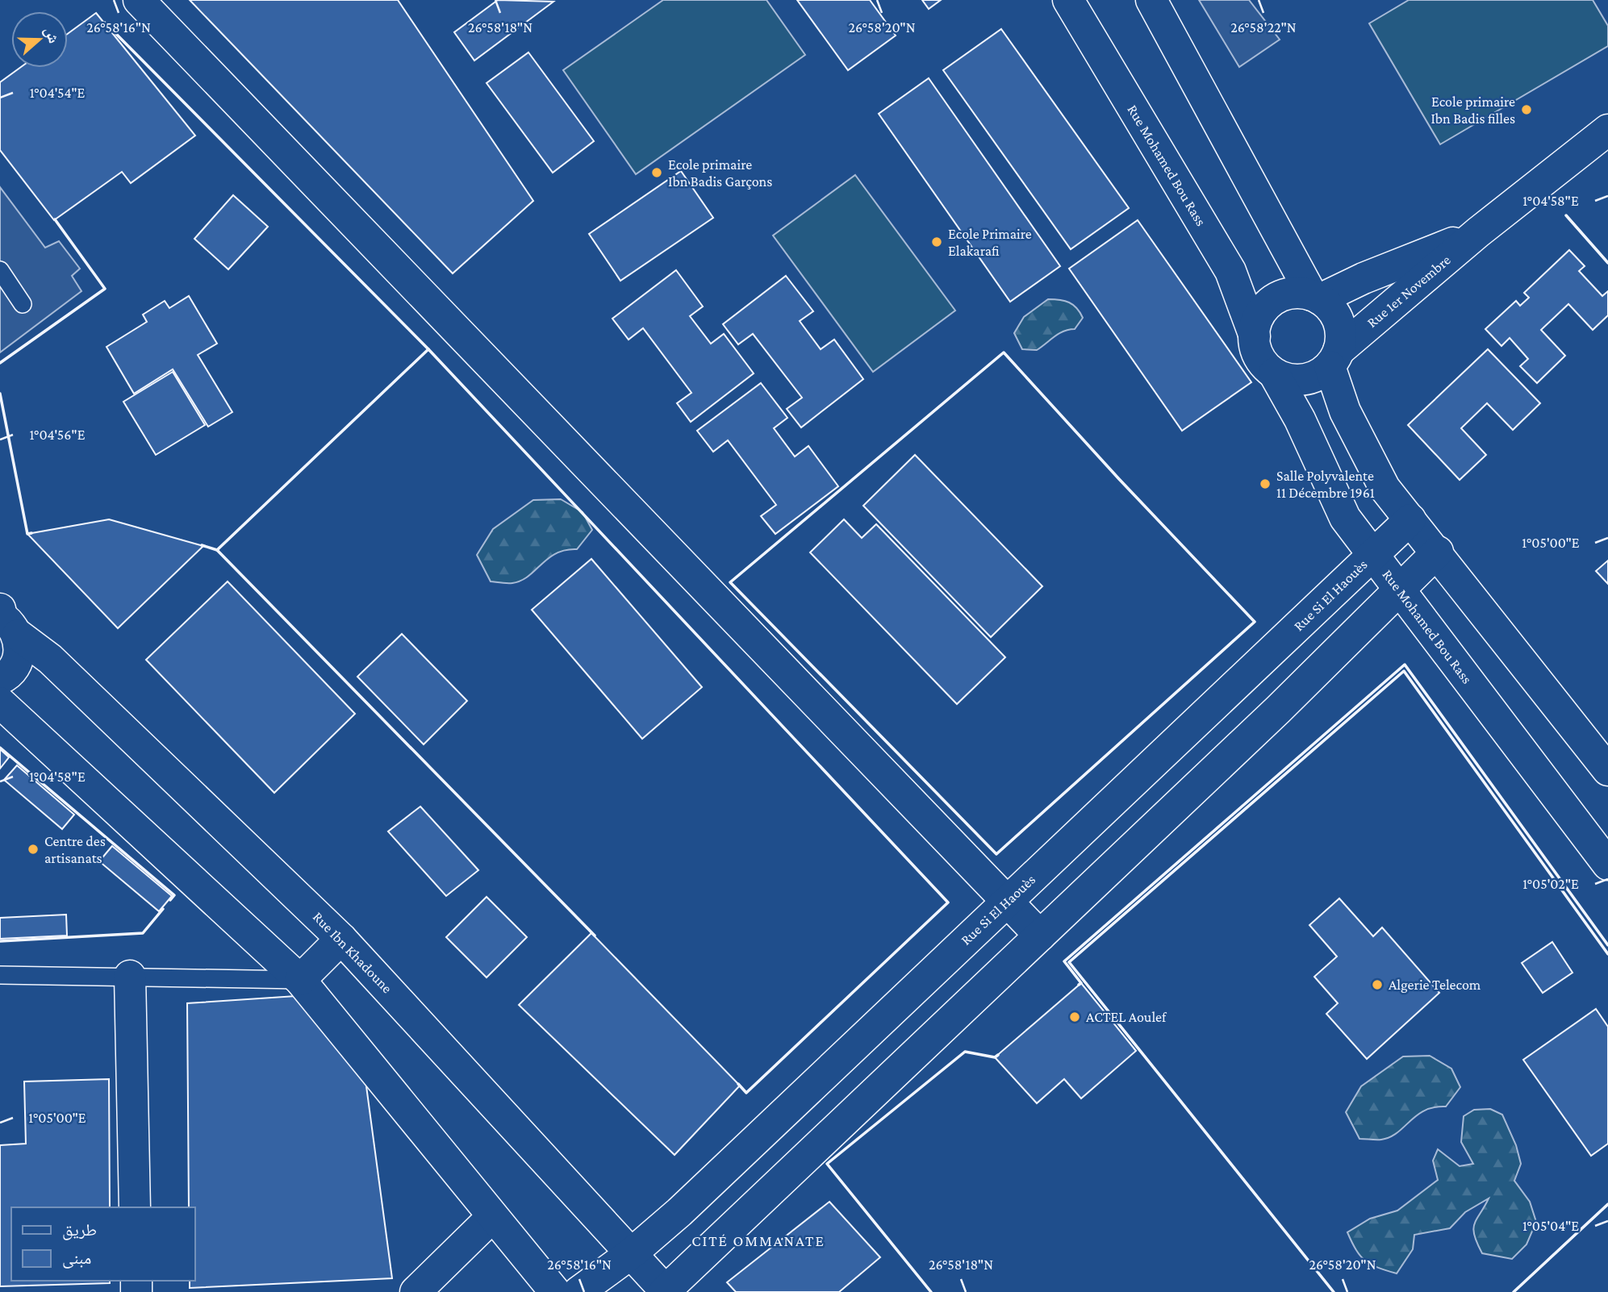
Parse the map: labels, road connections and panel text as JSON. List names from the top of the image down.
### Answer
{
  "streets": {
    "street": [
      "Rue Mohamed Bou Rass",
      "Rue 1er Novembre",
      "Rue Si El Haouès",
      "Rue Ibn Khadoune"
    ]
  },
  "crossings": [
    ["Rue Mohamed Bou Rass", "Rue 1er Novembre"],
    ["Rue Mohamed Bou Rass", "Rue Si El Haouès"],
    ["Rue Si El Haouès", "Rue Ibn Khadoune"]
  ],
  "districts": ["CITÉ OMMANATE"],
  "places": [
    "Ecole primaire Ibn Badis filles",
    "Ecole primaire Ibn Badis Garçons",
    "Ecole Primaire Elakarafi",
    "Salle Polyvalente 11 Décembre 1961",
    "Centre des artisanats",
    "Algerie Telecom",
    "ACTEL Aoulef"
  ],
  "legend": ["طريق", "مبنى"],
  "north": "right",
  "coordinates": [
    "26°58'16\"N",
    "26°58'18\"N",
    "26°58'20\"N",
    "26°58'22\"N",
    "1°04'54\"E",
    "1°04'58\"E",
    "1°04'56\"E",
    "1°05'00\"E",
    "1°05'02\"E",
    "1°05'04\"E"
  ]
}
